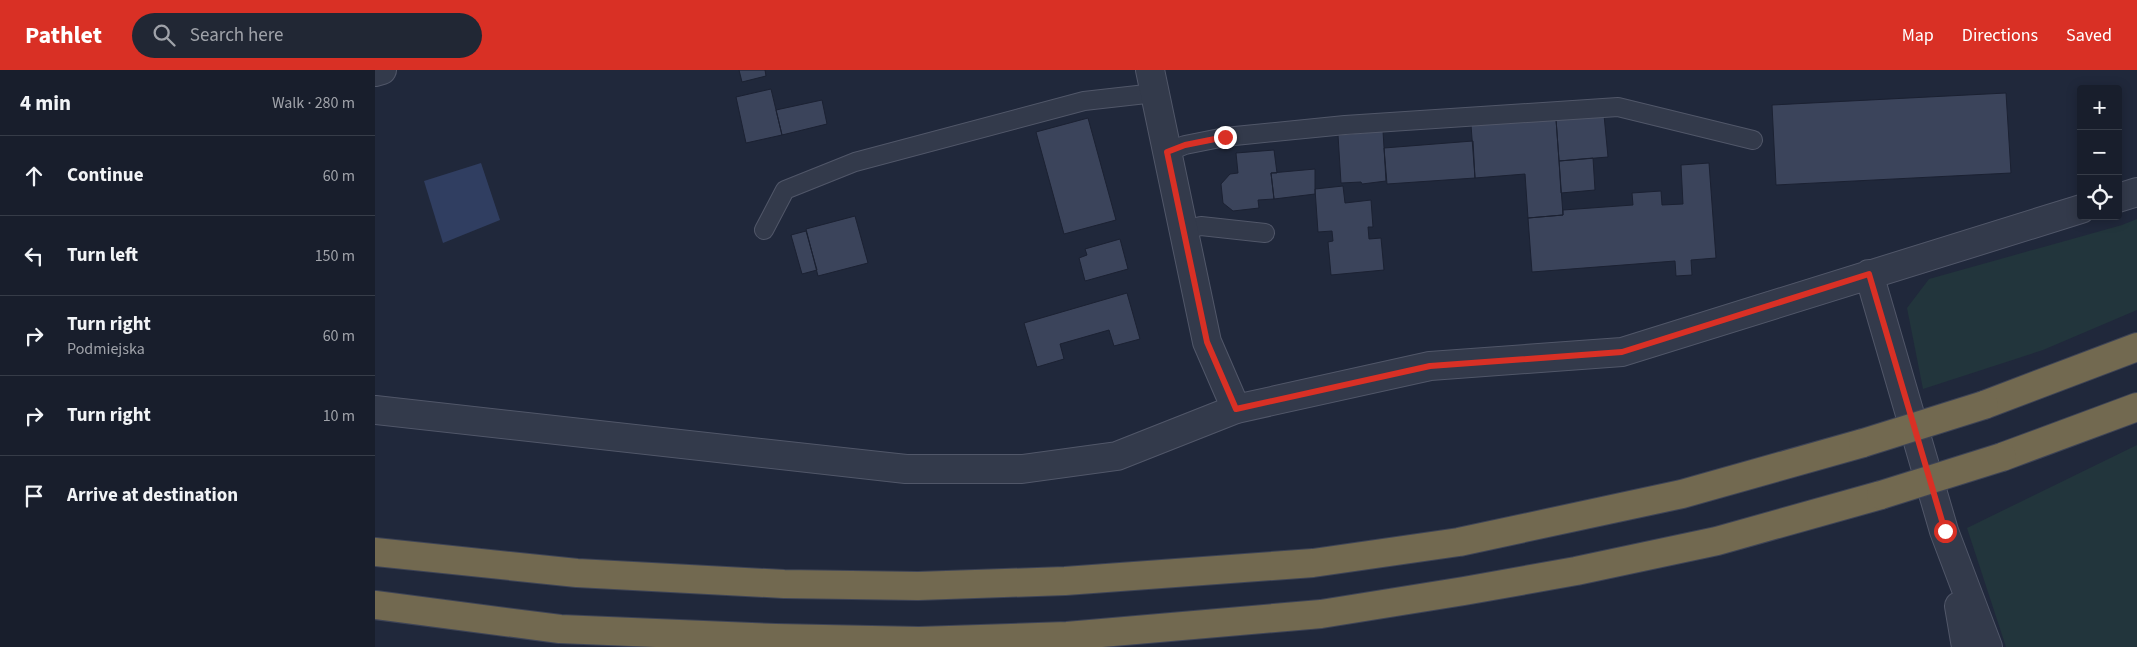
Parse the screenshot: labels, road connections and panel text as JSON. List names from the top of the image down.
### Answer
{
  "page": {
    "header": "Pathlet",
    "search": "Search here",
    "nav": ["Map", "Directions", "Saved"],
    "heading": ["4 min", "Walk · 280 m"],
    "map_buttons": ["+", "−"],
    "list": [
      ["Continue", "60 m"],
      ["Turn left", "150 m"],
      ["Turn right", "Podmiejska", "60 m"],
      ["Turn right", "10 m"],
      "Arrive at destination"
    ]
  }
}
